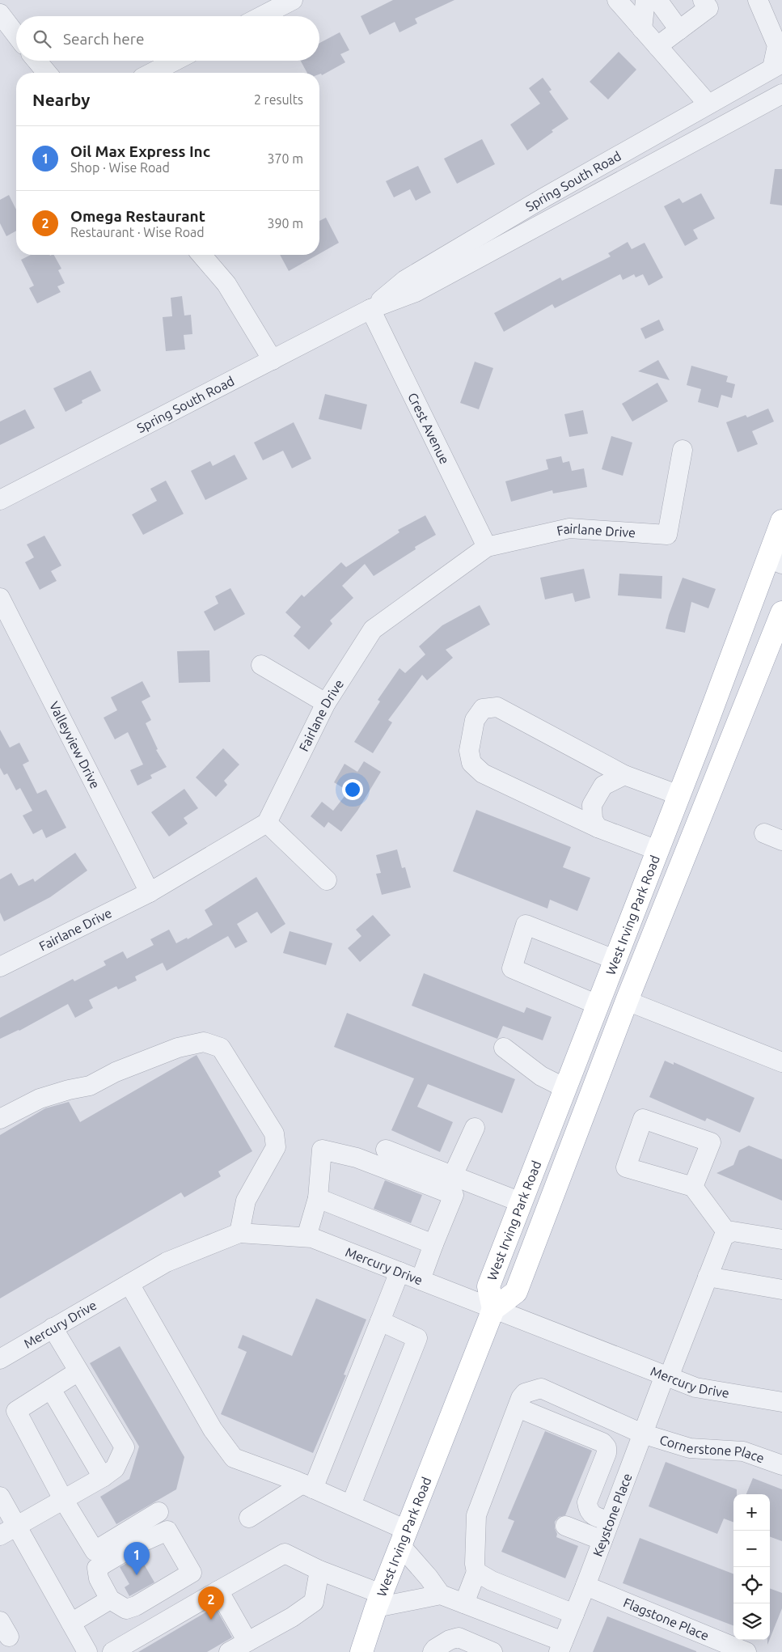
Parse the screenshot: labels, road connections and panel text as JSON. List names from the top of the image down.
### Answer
{
  "streets": {
    "main road": ["West Irving Park Road"],
    "street": [
      "Spring South Road",
      "Crest Avenue",
      "Fairlane Drive",
      "Valleyview Drive",
      "Mercury Drive",
      "Cornerstone Place",
      "Keystone Place",
      "Flagstone Place"
    ]
  },
  "crossings": [
    ["Spring South Road", "Crest Avenue"],
    ["Crest Avenue", "Fairlane Drive"],
    ["Fairlane Drive", "Valleyview Drive"],
    ["West Irving Park Road", "Mercury Drive"],
    ["Mercury Drive", "Keystone Place"],
    ["Cornerstone Place", "Keystone Place"],
    ["Keystone Place", "Flagstone Place"]
  ],
  "page": {
    "search": "Search here",
    "heading": ["Nearby", "2 results"],
    "list": [
      {
        "mark": "1",
        "name": "Oil Max Express Inc",
        "note": "Shop · Wise Road",
        "value": "370 m"
      },
      {
        "mark": "2",
        "name": "Omega Restaurant",
        "note": "Restaurant · Wise Road",
        "value": "390 m"
      }
    ],
    "map_buttons": ["+", "−"],
    "pins": ["1", "2"]
  }
}
